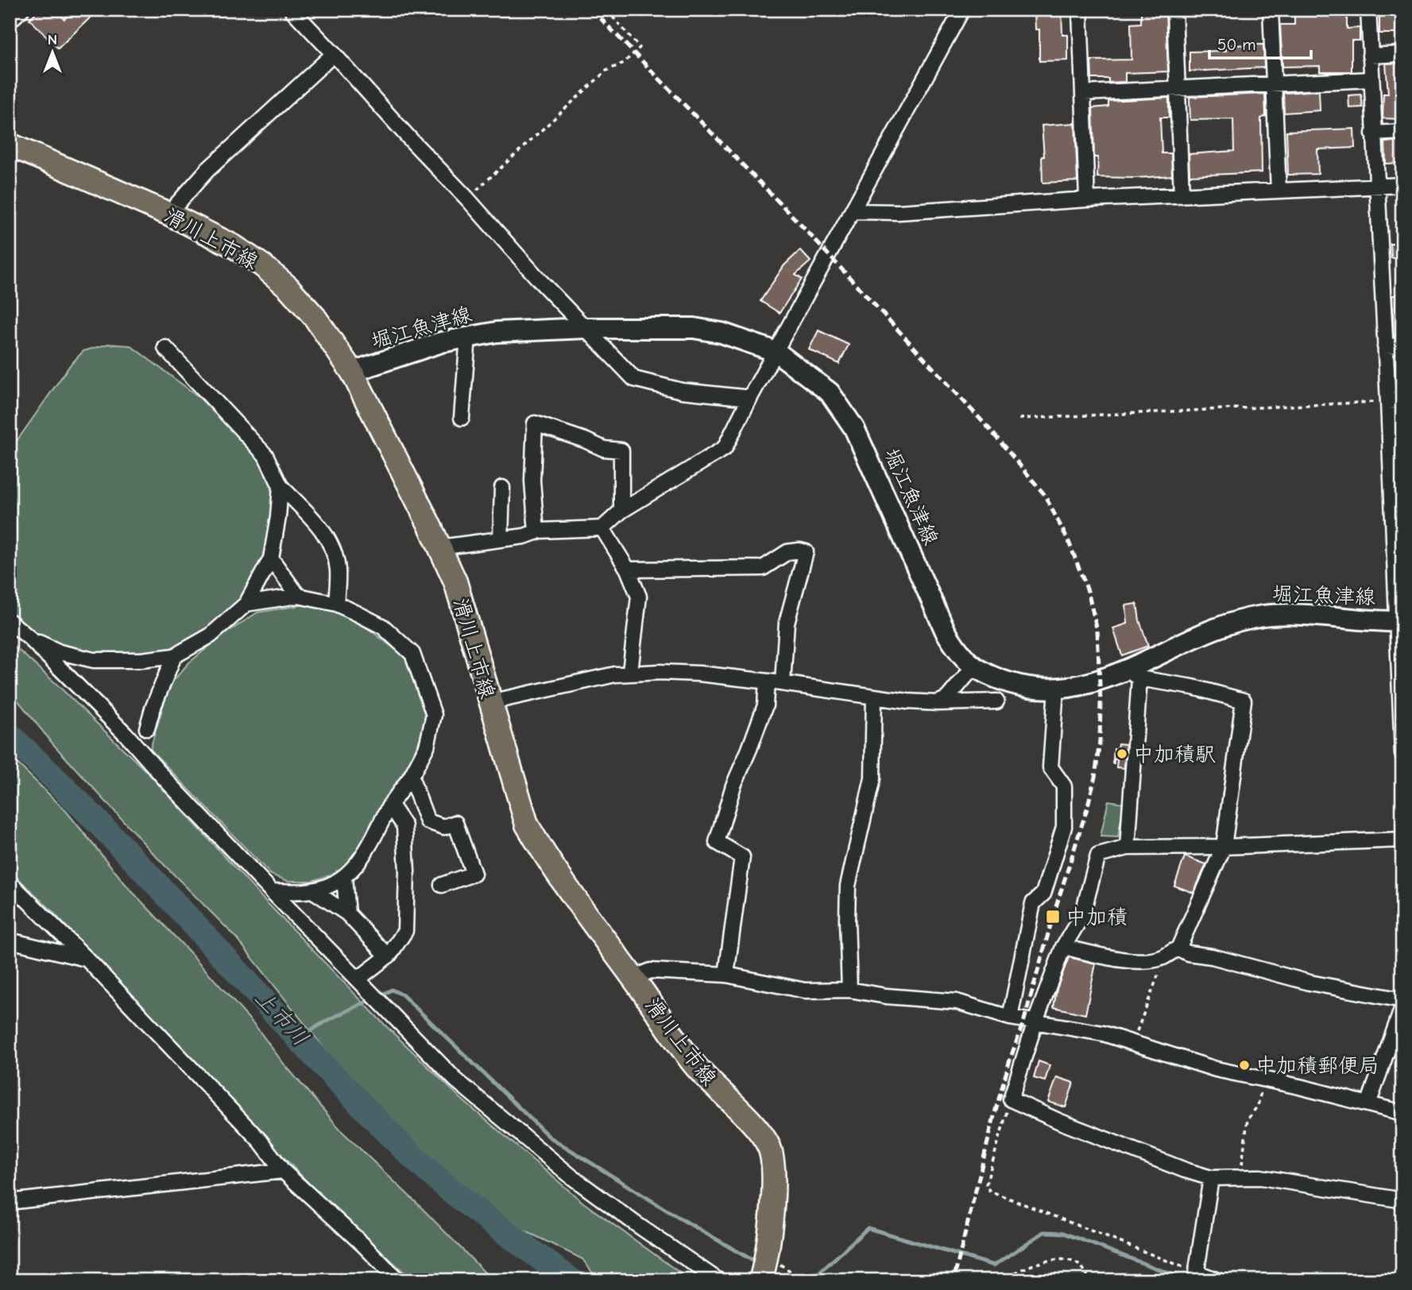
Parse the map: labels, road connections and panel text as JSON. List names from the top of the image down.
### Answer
{
  "streets": {
    "main road": ["滑川上市線", "堀江魚津線"]
  },
  "crossings": [
    ["滑川上市線", "堀江魚津線"]
  ],
  "water": ["上市川"],
  "places": {
    "other": ["中加積駅", "中加積郵便局"],
    "transit": ["中加積"]
  },
  "scale_bar": "50 m",
  "north": "top"
}
